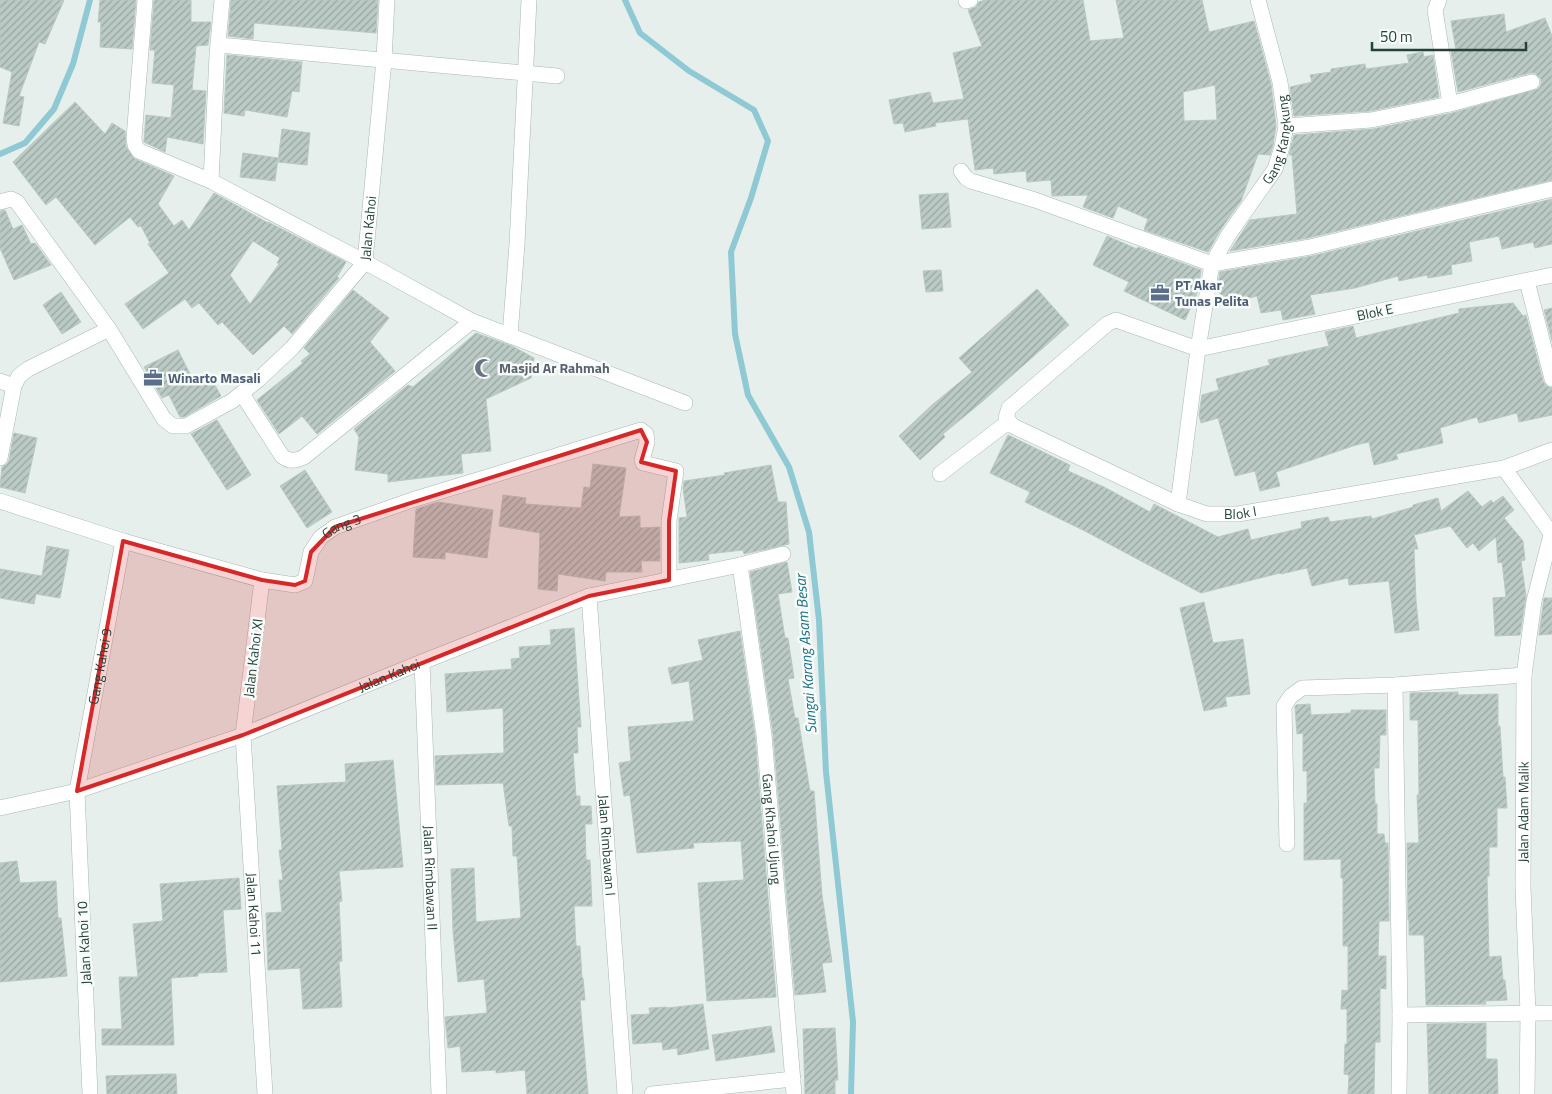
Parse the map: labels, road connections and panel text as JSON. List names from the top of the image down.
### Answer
{
  "streets": {
    "street": [
      "Gang Kangkung",
      "Jalan Kahoi",
      "Blok E",
      "Blok I",
      "Gang 3",
      "Jalan Kahoi XI",
      "Gang Kahoi 9",
      "Jalan Adam Malik",
      "Gang Khahoi Ujung",
      "Jalan Rimbawan I",
      "Jalan Rimbawan II",
      "Jalan Kahoi 11",
      "Jalan Kahoi 10"
    ]
  },
  "crossings": [
    ["Jalan Kahoi", "Gang 3"],
    ["Jalan Kahoi", "Jalan Kahoi XI"],
    ["Jalan Kahoi", "Gang Kahoi 9"],
    ["Jalan Kahoi", "Gang Khahoi Ujung"],
    ["Jalan Kahoi", "Jalan Rimbawan I"],
    ["Jalan Kahoi", "Jalan Rimbawan II"],
    ["Jalan Kahoi", "Jalan Kahoi 11"],
    ["Jalan Kahoi", "Jalan Kahoi 10"],
    ["Gang 3", "Jalan Kahoi XI"],
    ["Gang 3", "Gang Kahoi 9"],
    ["Jalan Kahoi XI", "Jalan Kahoi 11"],
    ["Gang Kahoi 9", "Jalan Kahoi 10"]
  ],
  "water": ["Sungai Karang Asam Besar"],
  "places": {
    "office": ["PT Akar Tunas Pelita", "Winarto Masali"],
    "mosque": ["Masjid Ar Rahmah"]
  },
  "scale_bar": "50 m"
}
